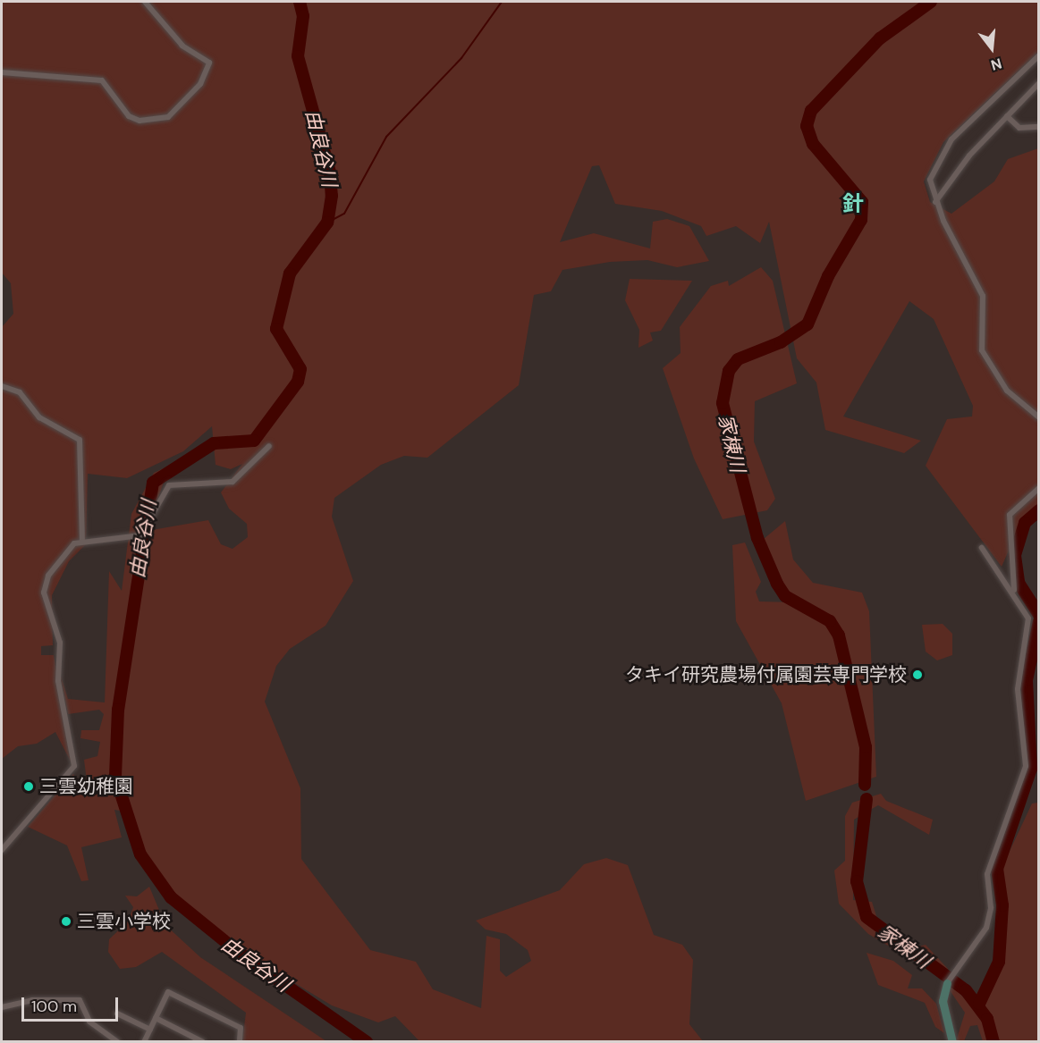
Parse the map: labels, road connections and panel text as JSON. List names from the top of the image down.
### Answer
{
  "districts": ["針"],
  "water": ["由良谷川", "家棟川"],
  "places": ["タキイ研究農場付属園芸専門学校", "三雲幼稚園", "三雲小学校"],
  "scale_bar": "100 m",
  "north": "bottom"
}
